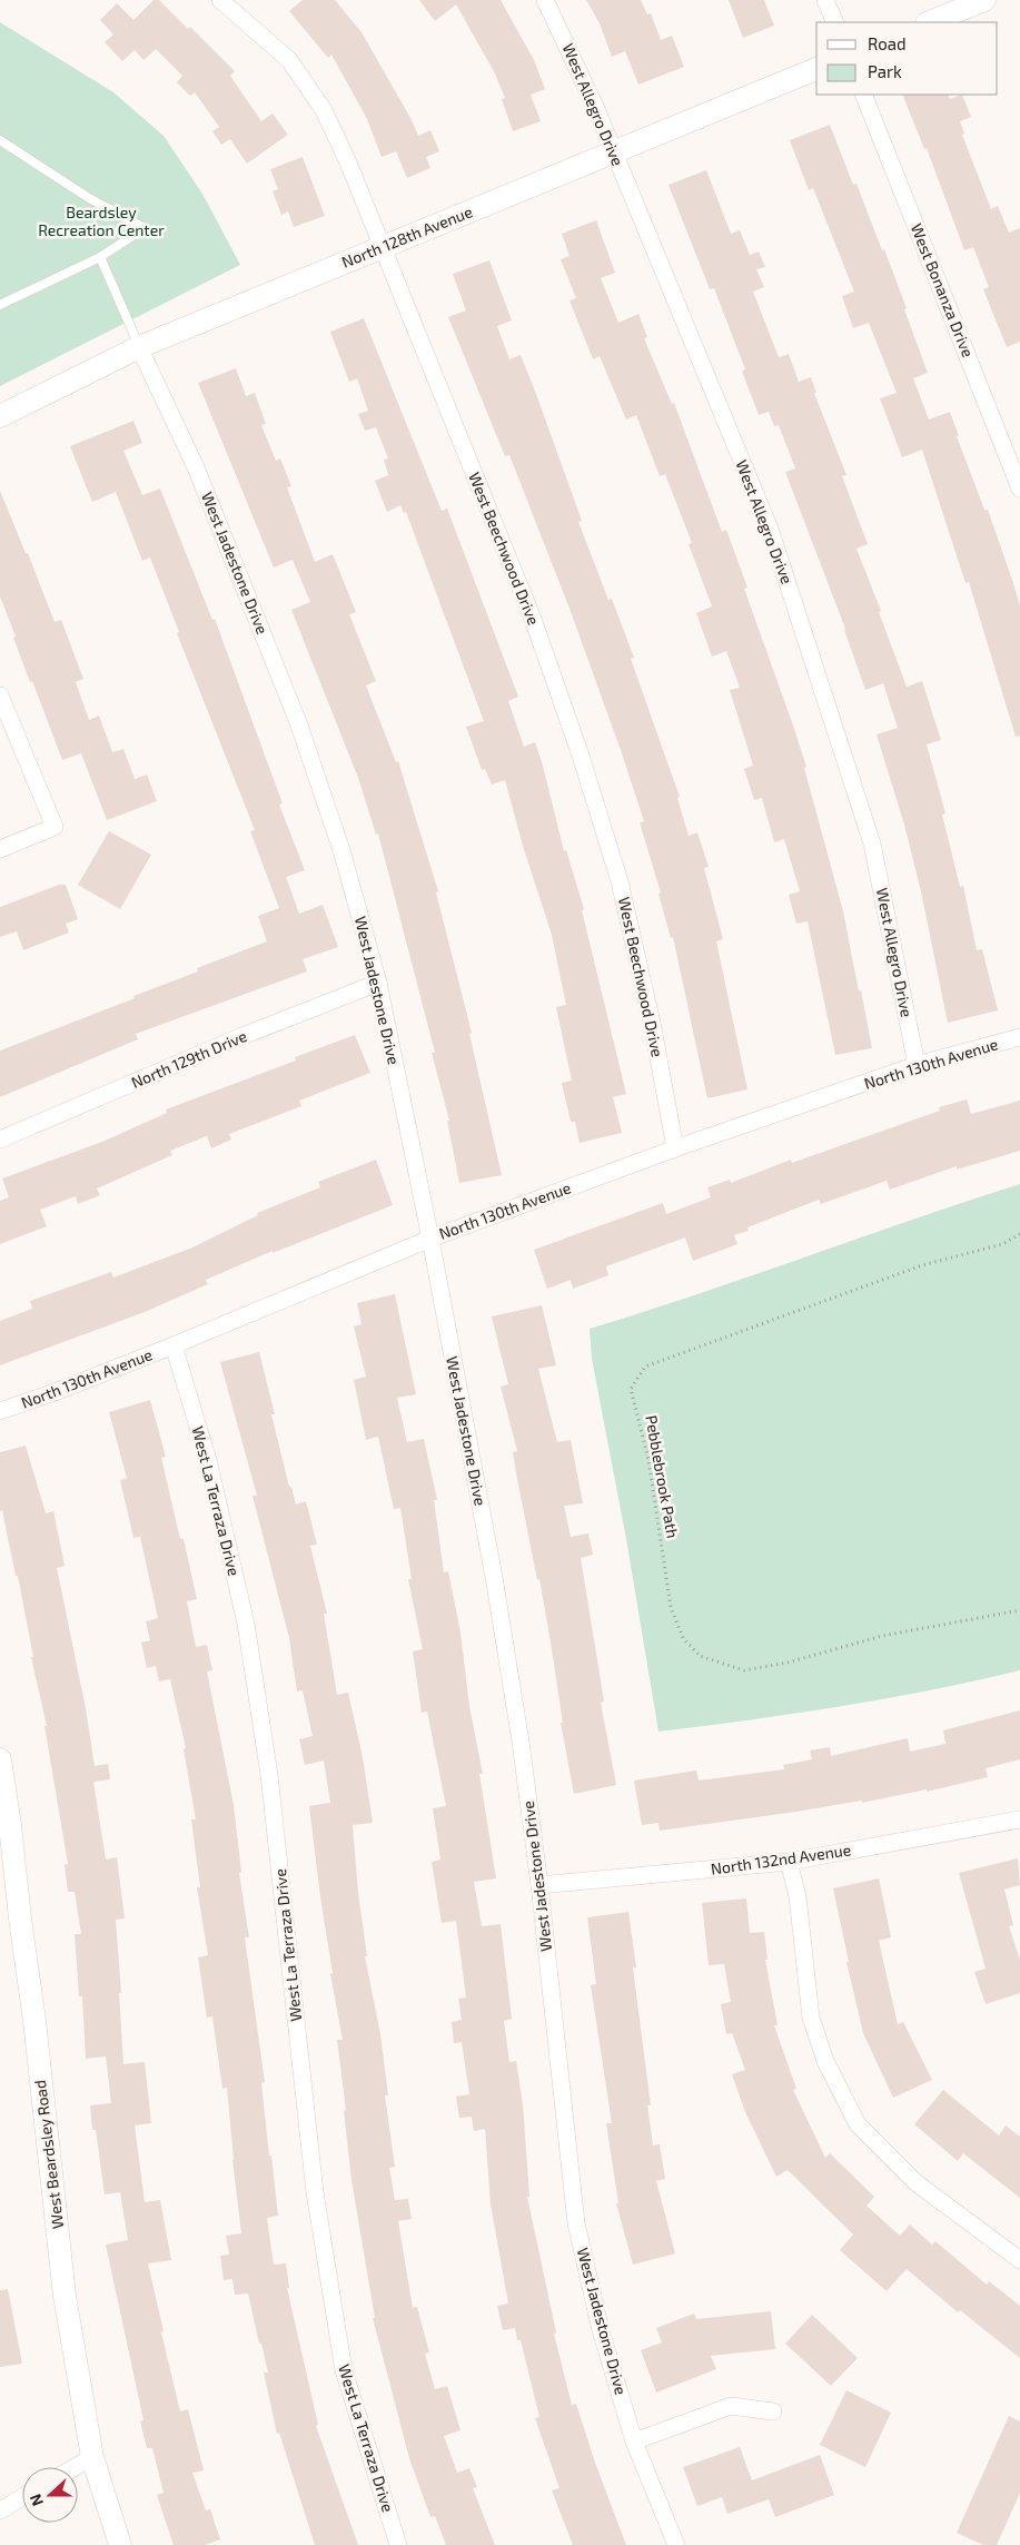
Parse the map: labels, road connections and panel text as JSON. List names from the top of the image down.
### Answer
{
  "streets": {
    "street": [
      "West Allegro Drive",
      "North 128th Avenue",
      "West Bonanza Drive",
      "West Beechwood Drive",
      "West Jadestone Drive",
      "North 129th Drive",
      "North 130th Avenue",
      "West La Terraza Drive",
      "North 132nd Avenue",
      "West Beardsley Road"
    ],
    "path": ["Pebblebrook Path"]
  },
  "crossings": [
    ["West Allegro Drive", "North 128th Avenue"],
    ["West Allegro Drive", "North 130th Avenue"],
    ["North 128th Avenue", "West Beechwood Drive"],
    ["North 128th Avenue", "West Jadestone Drive"],
    ["West Beechwood Drive", "North 130th Avenue"],
    ["West Jadestone Drive", "North 129th Drive"],
    ["West Jadestone Drive", "North 130th Avenue"],
    ["West Jadestone Drive", "North 132nd Avenue"],
    ["North 130th Avenue", "West La Terraza Drive"]
  ],
  "parks": ["Beardsley Recreation Center"],
  "legend": ["Road", "Park"],
  "north": "left"
}
